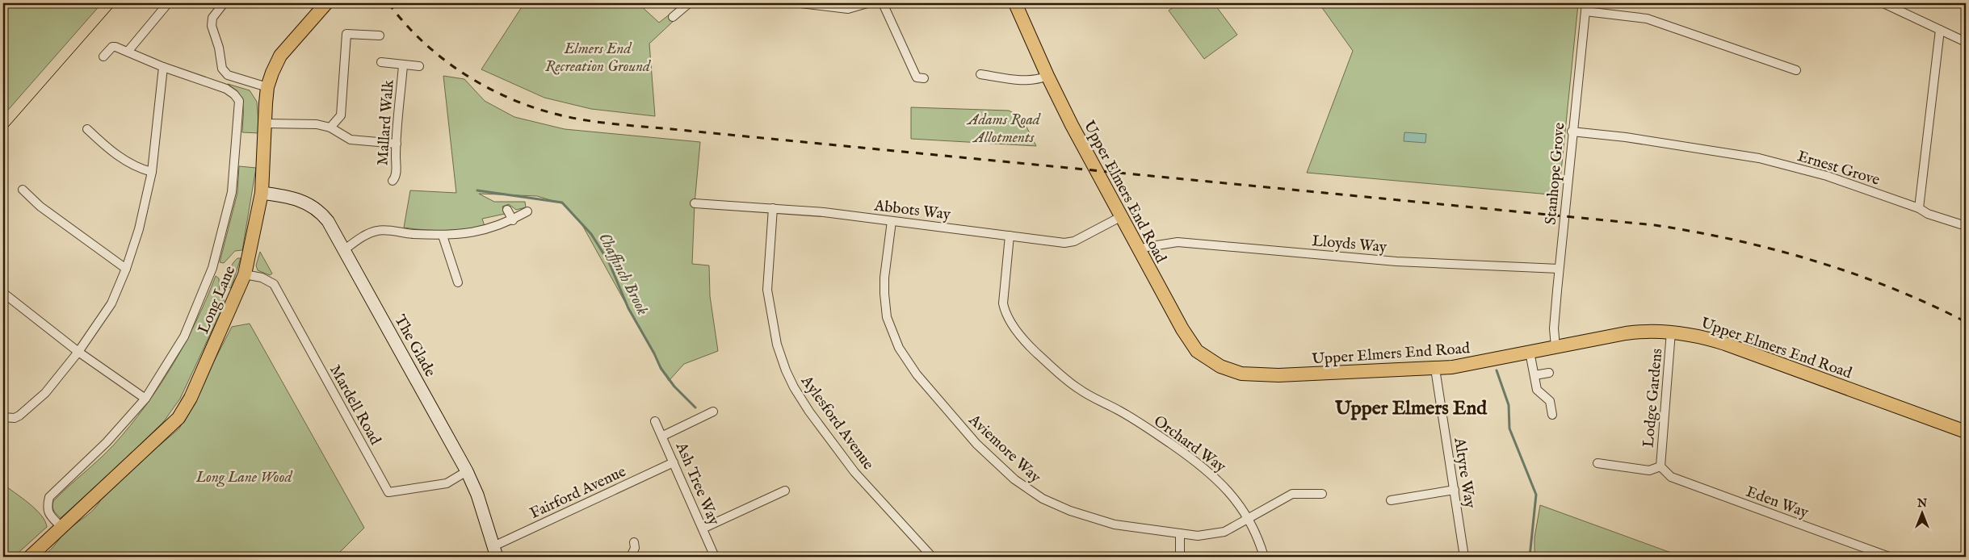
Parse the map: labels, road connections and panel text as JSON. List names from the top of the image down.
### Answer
{
  "streets": {
    "main road": ["Upper Elmers End Road", "Long Lane"],
    "street": [
      "Mallard Walk",
      "Ernest Grove",
      "Stanhope Grove",
      "Abbots Way",
      "Lloyds Way",
      "The Glade",
      "Lodge Gardens",
      "Mardell Road",
      "Aylesford Avenue",
      "Orchard Way",
      "Aviemore Way",
      "Altyre Way",
      "Ash Tree Way",
      "Fairford Avenue",
      "Eden Way"
    ]
  },
  "crossings": [
    ["Ernest Grove", "Stanhope Grove"],
    ["Stanhope Grove", "Upper Elmers End Road"],
    ["Stanhope Grove", "Lloyds Way"],
    ["Upper Elmers End Road", "Abbots Way"],
    ["Upper Elmers End Road", "Lloyds Way"],
    ["Upper Elmers End Road", "Lodge Gardens"],
    ["Upper Elmers End Road", "Altyre Way"],
    ["Abbots Way", "Aylesford Avenue"],
    ["Abbots Way", "Orchard Way"],
    ["Abbots Way", "Aviemore Way"],
    ["Long Lane", "The Glade"],
    ["Long Lane", "Mardell Road"],
    ["The Glade", "Mardell Road"],
    ["The Glade", "Fairford Avenue"],
    ["Lodge Gardens", "Eden Way"],
    ["Orchard Way", "Aviemore Way"],
    ["Ash Tree Way", "Fairford Avenue"]
  ],
  "districts": ["Upper Elmers End"],
  "water": ["Chaffinch Brook"],
  "parks": ["Elmers End Recreation Ground", "Adams Road Allotments", "Long Lane Wood"],
  "north": "top"
}
